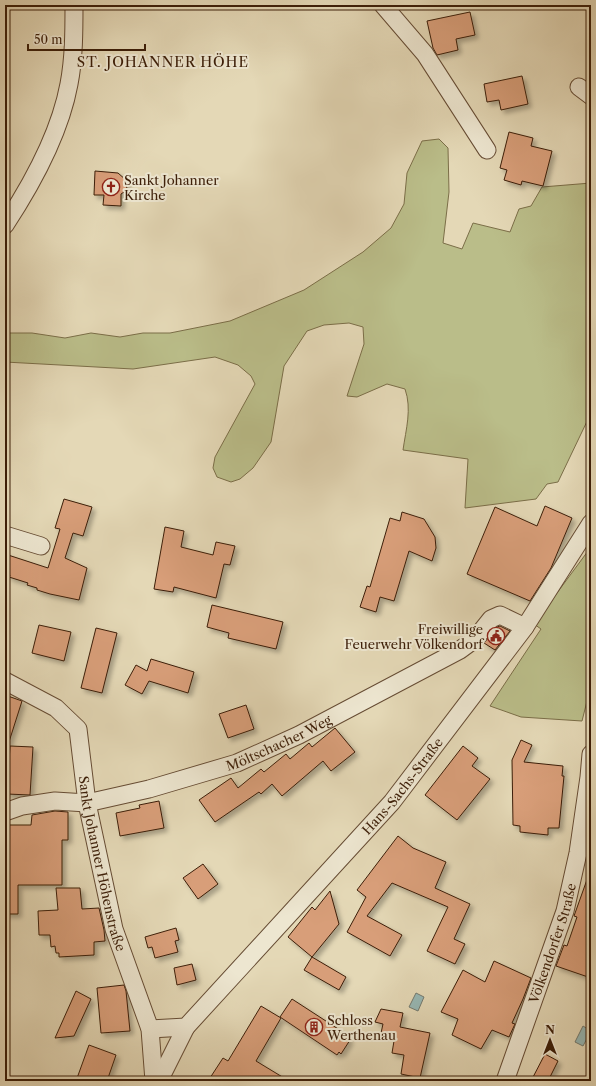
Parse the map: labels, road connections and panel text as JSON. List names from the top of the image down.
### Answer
{
  "streets": {
    "street": [
      "Möltschacher Weg",
      "Hans-Sachs-Straße",
      "Sankt Johanner Höhenstraße",
      "Völkendorfer Straße"
    ]
  },
  "crossings": [
    ["Möltschacher Weg", "Hans-Sachs-Straße"],
    ["Möltschacher Weg", "Sankt Johanner Höhenstraße"]
  ],
  "districts": ["ST. JOHANNER HÖHE"],
  "places": {
    "church": ["Sankt Johanner Kirche"],
    "public building": ["Freiwillige Feuerwehr Völkendorf"],
    "building": ["Schloss Werthenau"]
  },
  "scale_bar": "50 m",
  "north": "top"
}
